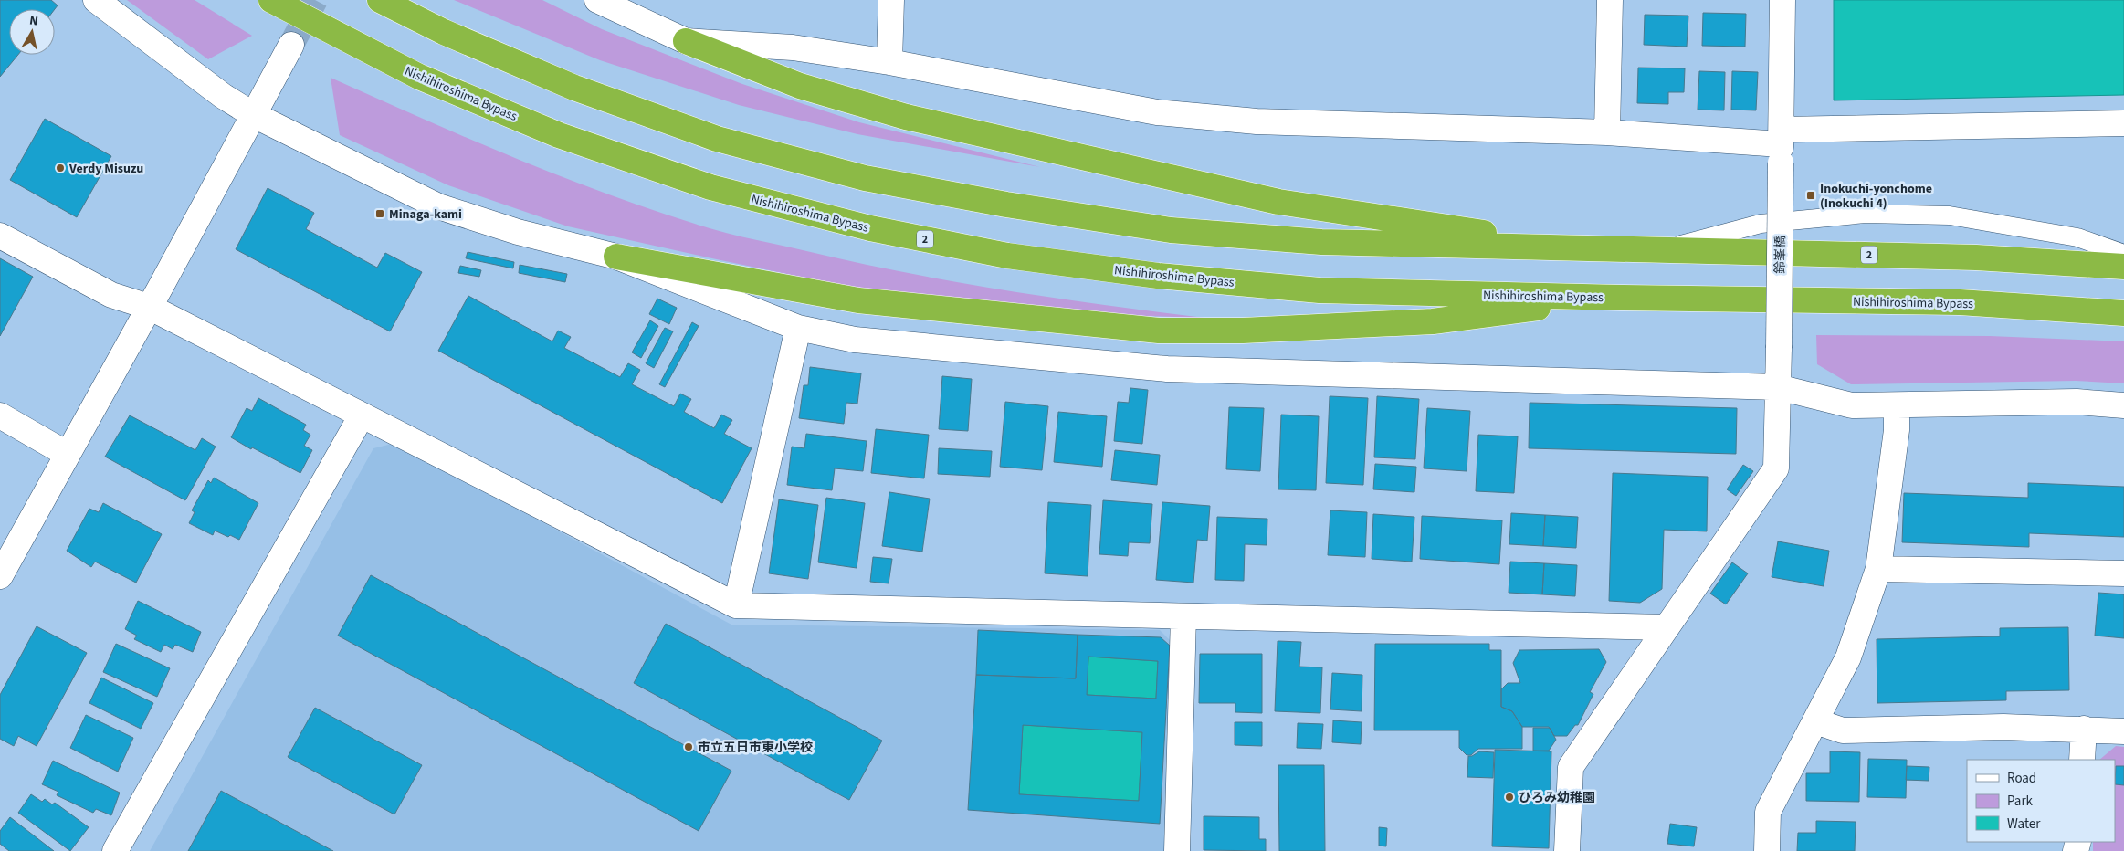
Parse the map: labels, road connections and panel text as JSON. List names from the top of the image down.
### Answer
{
  "streets": {
    "highway": ["Nishihiroshima Bypass", "2"],
    "street": ["鈴峯橋"]
  },
  "places": {
    "other": ["Verdy Misuzu", "市立五日市東小学校", "ひろみ幼稚園"],
    "transit": ["Inokuchi-yonchome (Inokuchi 4)", "Minaga-kami"]
  },
  "legend": ["Road", "Park", "Water"],
  "north": "top"
}
